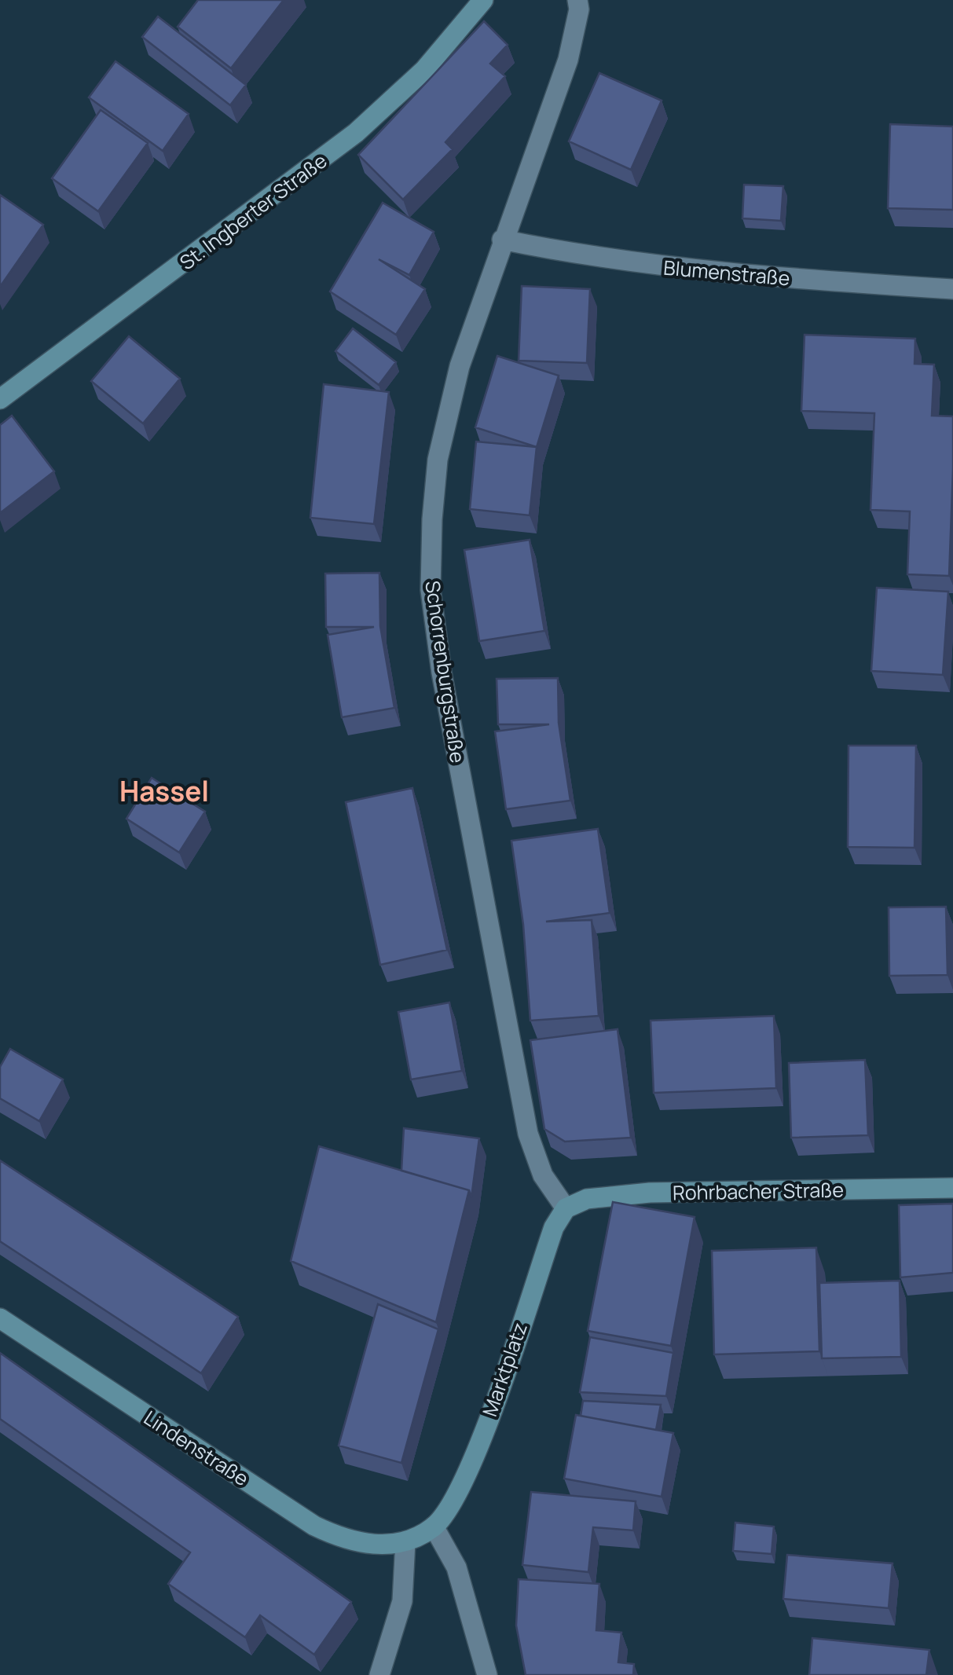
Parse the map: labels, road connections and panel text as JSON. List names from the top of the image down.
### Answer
{
  "streets": {
    "street": [
      "St. Ingberter Straße",
      "Blumenstraße",
      "Schorrenburgstraße",
      "Rohrbacher Straße",
      "Marktplatz",
      "Lindenstraße"
    ]
  },
  "crossings": [
    ["Blumenstraße", "Schorrenburgstraße"],
    ["Schorrenburgstraße", "Rohrbacher Straße"],
    ["Schorrenburgstraße", "Marktplatz"],
    ["Rohrbacher Straße", "Marktplatz"],
    ["Marktplatz", "Lindenstraße"]
  ],
  "districts": ["Hassel"]
}
